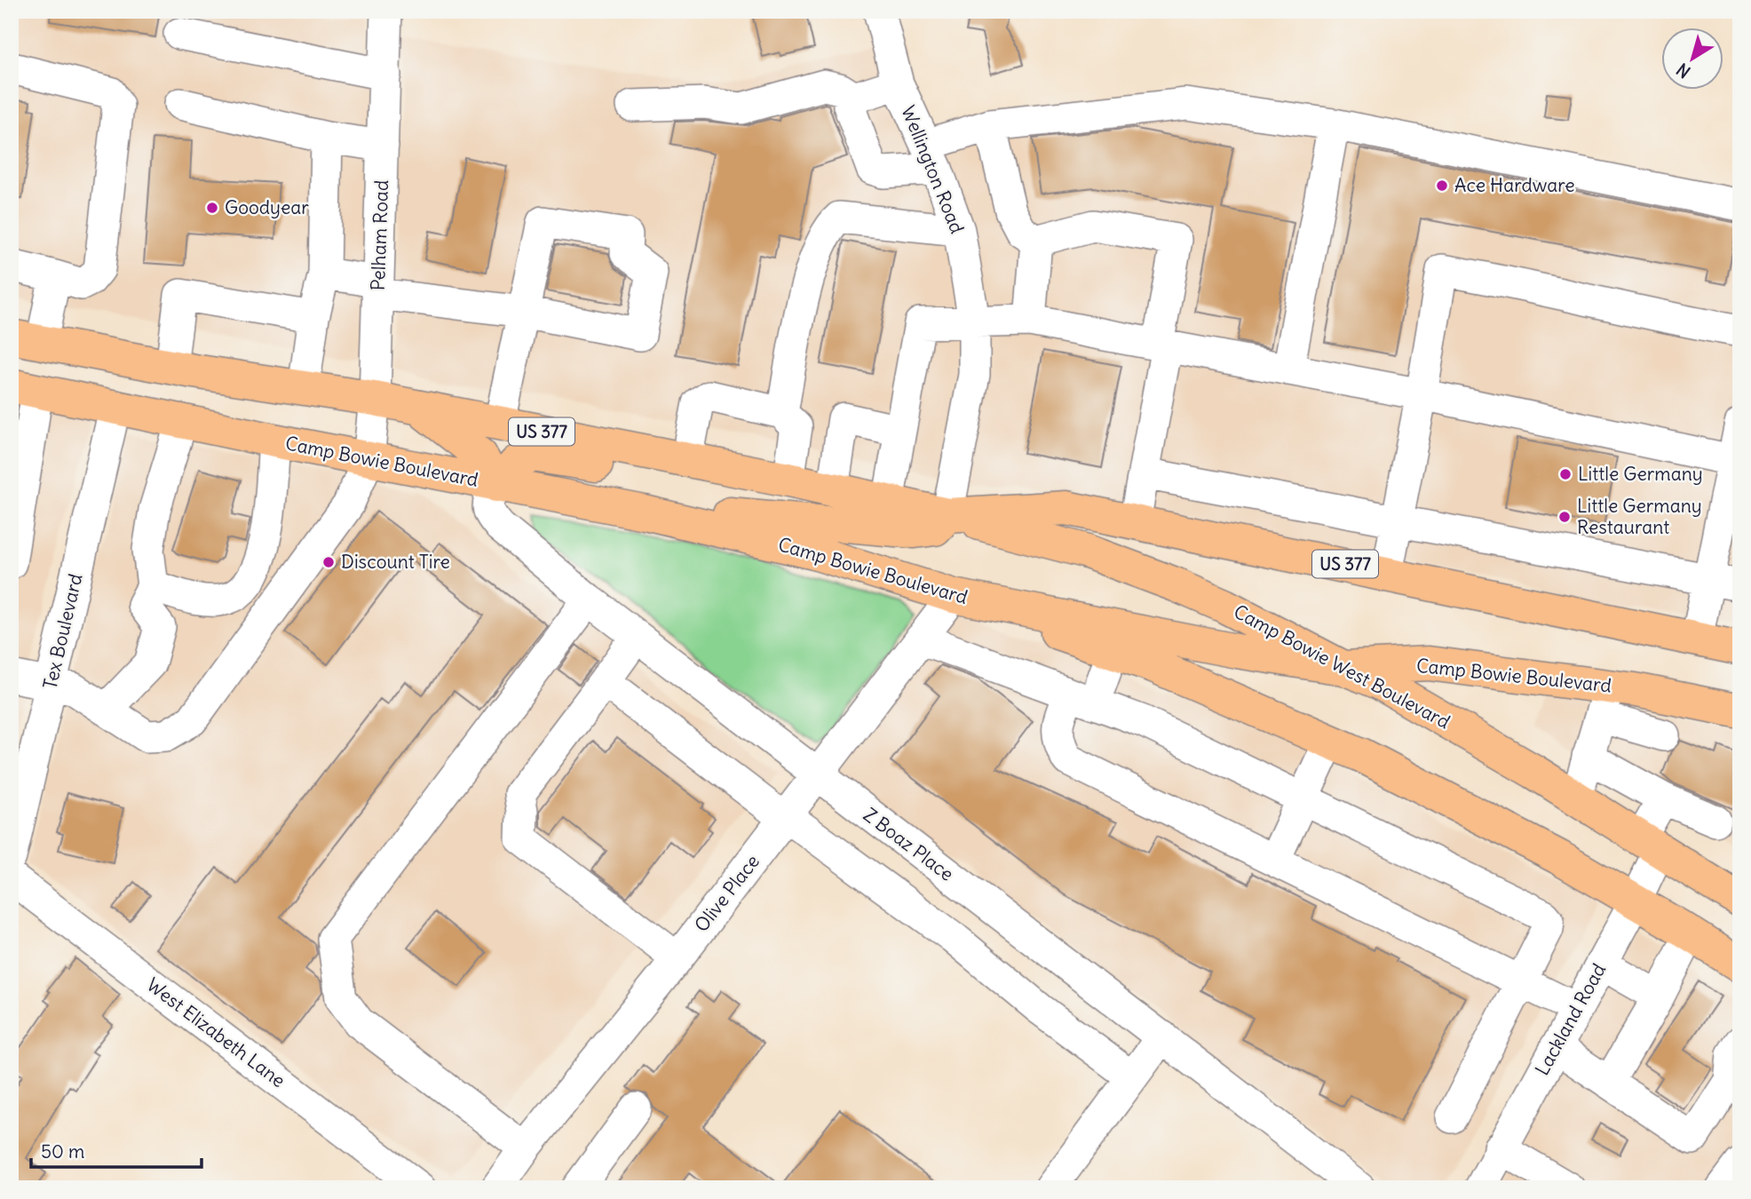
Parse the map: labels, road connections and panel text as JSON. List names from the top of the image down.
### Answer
{
  "streets": {
    "main road": ["US 377", "Camp Bowie Boulevard", "Camp Bowie West Boulevard"],
    "street": [
      "Wellington Road",
      "Pelham Road",
      "Tex Boulevard",
      "Z Boaz Place",
      "Olive Place",
      "Lackland Road",
      "West Elizabeth Lane"
    ]
  },
  "crossings": [
    ["Wellington Road", "US 377"],
    ["Wellington Road", "Camp Bowie West Boulevard"],
    ["Pelham Road", "US 377"],
    ["Pelham Road", "Camp Bowie Boulevard"],
    ["Pelham Road", "Tex Boulevard"],
    ["US 377", "Camp Bowie West Boulevard"],
    ["Camp Bowie Boulevard", "Tex Boulevard"],
    ["Camp Bowie Boulevard", "Camp Bowie West Boulevard"],
    ["Camp Bowie Boulevard", "Z Boaz Place"],
    ["Camp Bowie Boulevard", "Olive Place"],
    ["Camp Bowie West Boulevard", "Lackland Road"],
    ["Z Boaz Place", "Olive Place"]
  ],
  "places": [
    "Ace Hardware",
    "Goodyear",
    "Little Germany",
    "Little Germany Restaurant",
    "Discount Tire"
  ],
  "scale_bar": "50 m",
  "north": "bottom left"
}
